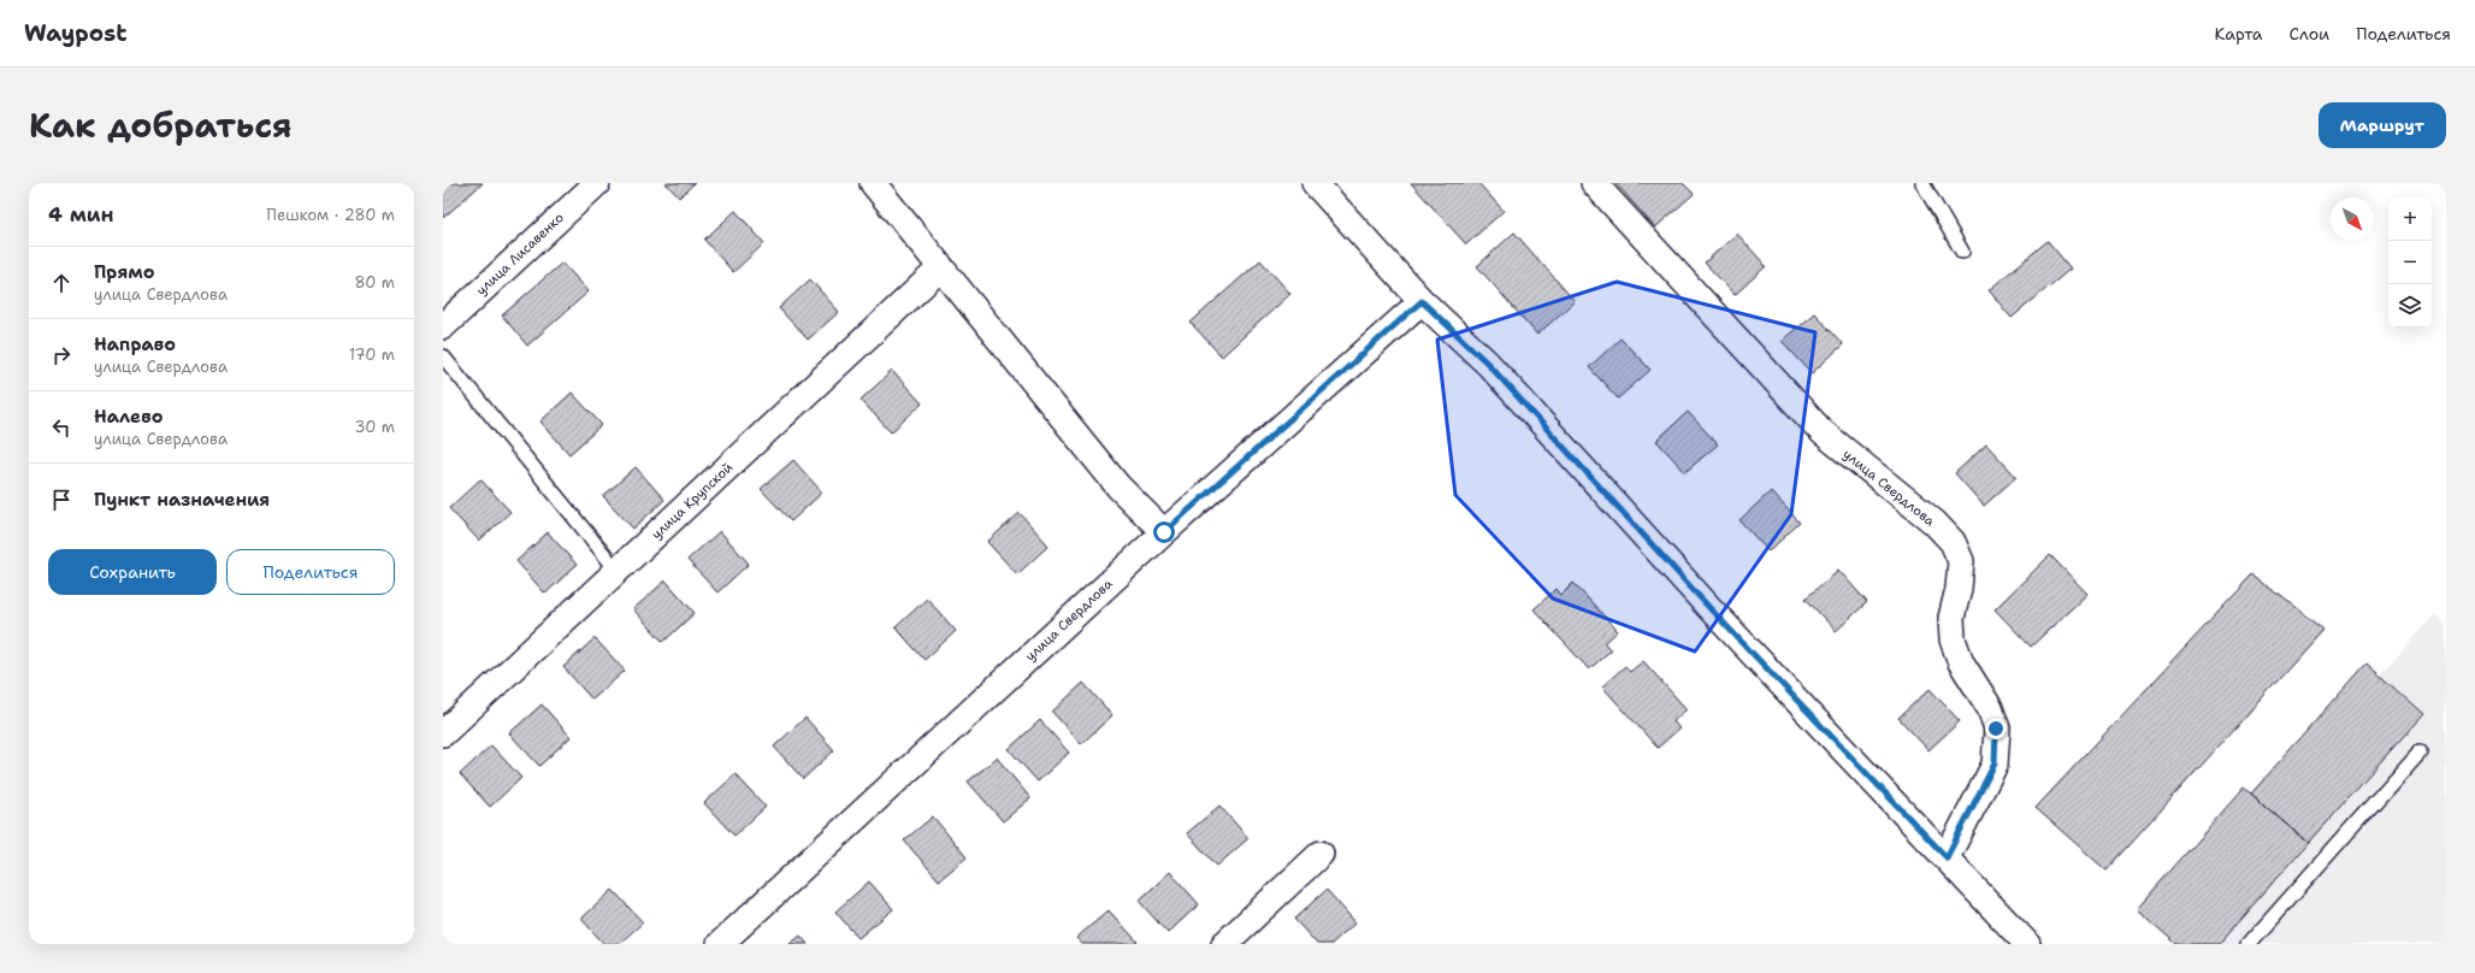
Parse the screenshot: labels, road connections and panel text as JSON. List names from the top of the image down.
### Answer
{
  "streets": {
    "street": ["улица Лисавенко", "улица Свердлова", "улица Крупской"]
  },
  "north": "bottom right",
  "page": {
    "header": "Waypost",
    "nav": ["Карта", "Слои", "Поделиться"],
    "title": "Как добраться",
    "buttons": [
      "Маршрут",
      ["Сохранить", "Поделиться"]
    ],
    "heading": ["4 мин", "Пешком · 280 m"],
    "map_buttons": ["+", "−"],
    "list": [
      ["Прямо", "улица Свердлова", "80 m"],
      ["Направо", "улица Свердлова", "170 m"],
      ["Налево", "улица Свердлова", "30 m"],
      "Пункт назначения"
    ]
  }
}
